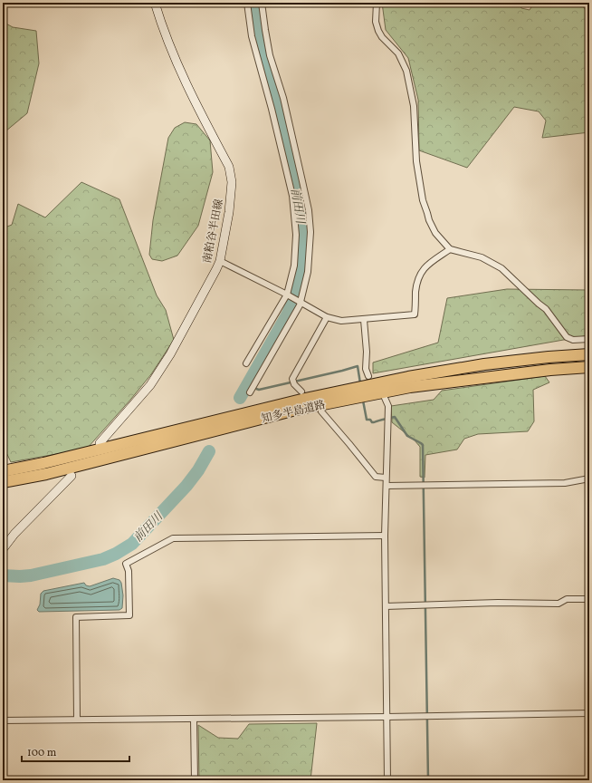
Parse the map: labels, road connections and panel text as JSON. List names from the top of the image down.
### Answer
{
  "streets": {
    "highway": ["知多半島道路"],
    "main road": ["南粕谷半田線"]
  },
  "water": ["前田川"],
  "scale_bar": "100 m"
}
